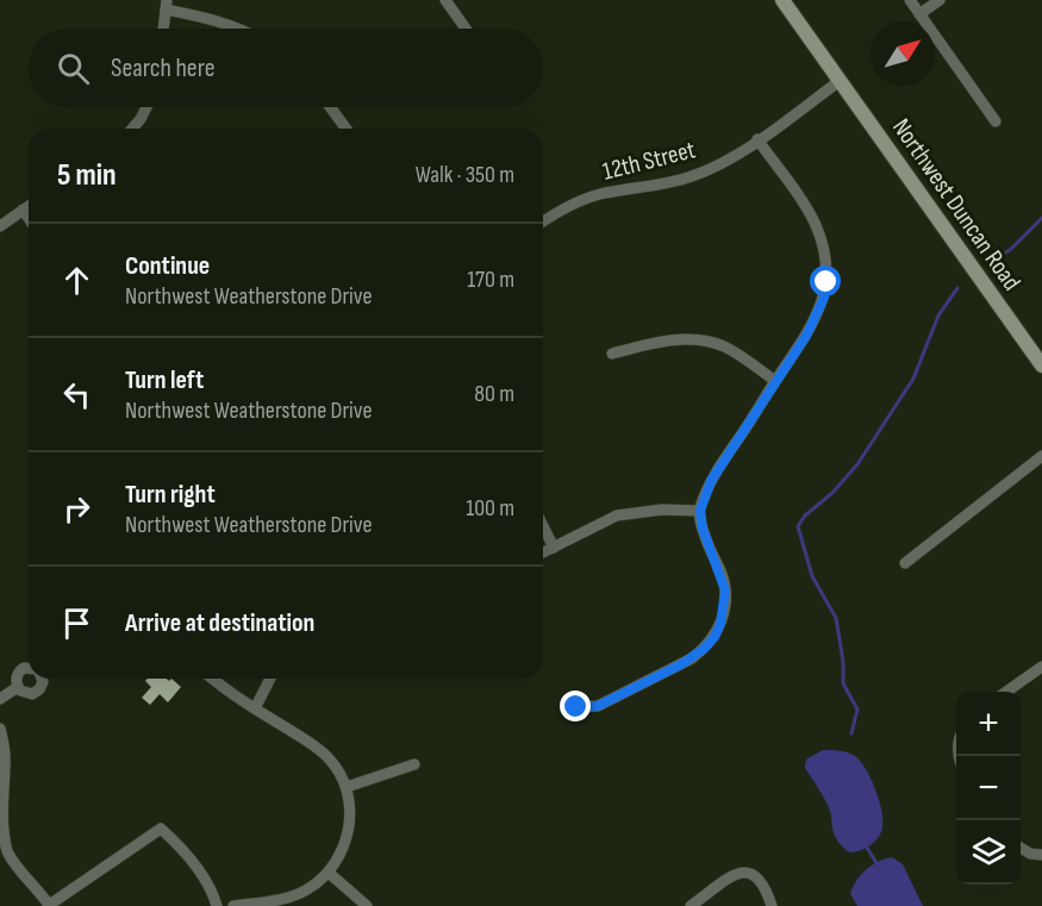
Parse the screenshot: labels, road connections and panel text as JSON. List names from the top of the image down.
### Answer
{
  "streets": {
    "street": ["12th Street", "Northwest Duncan Road"]
  },
  "crossings": [
    ["12th Street", "Northwest Duncan Road"]
  ],
  "north": "top right",
  "page": {
    "search": "Search here",
    "heading": ["5 min", "Walk · 350 m"],
    "list": [
      ["Continue", "Northwest Weatherstone Drive", "170 m"],
      ["Turn left", "Northwest Weatherstone Drive", "80 m"],
      ["Turn right", "Northwest Weatherstone Drive", "100 m"],
      "Arrive at destination"
    ],
    "map_buttons": ["+", "−"]
  }
}
